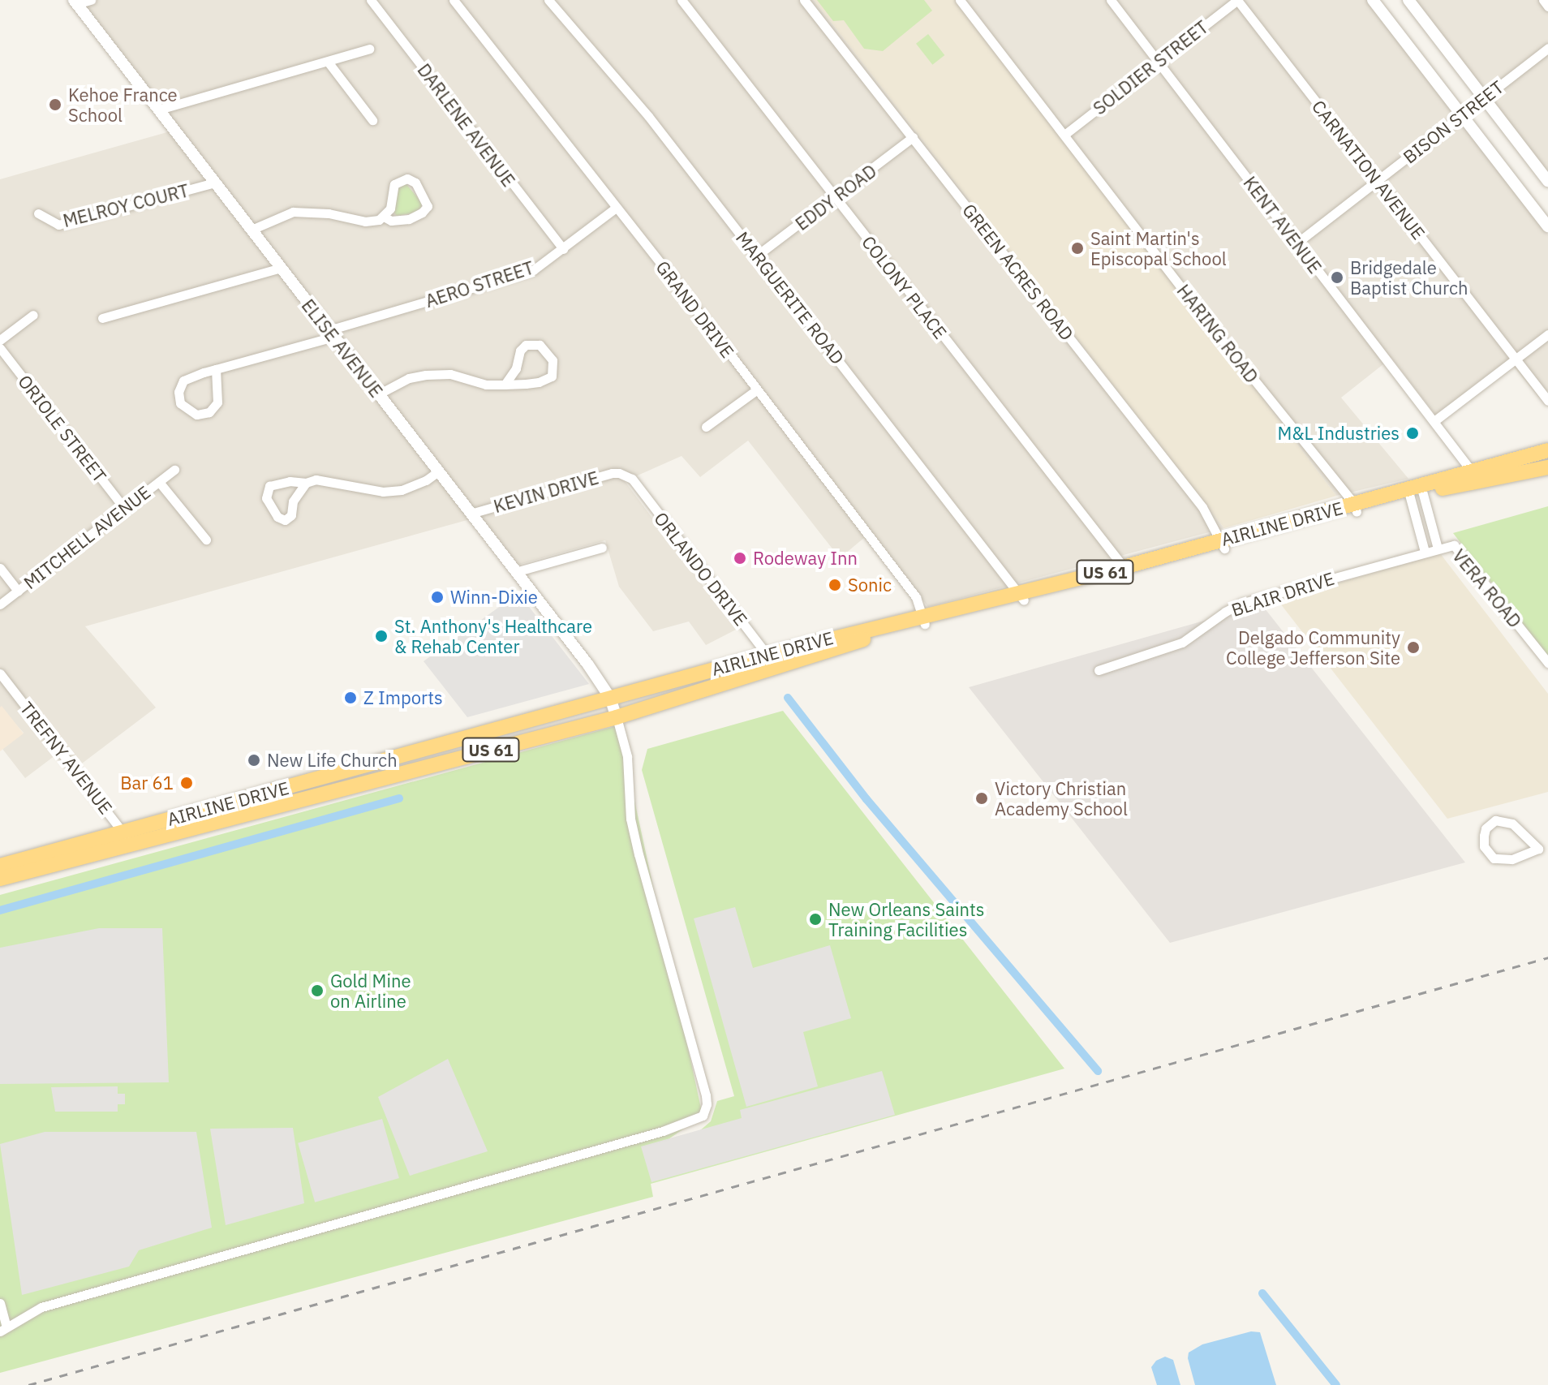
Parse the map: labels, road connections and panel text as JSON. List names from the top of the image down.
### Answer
{
  "streets": {
    "highway": ["AIRLINE DRIVE", "US 61"],
    "street": [
      "SOLDIER STREET",
      "BISON STREET",
      "DARLENE AVENUE",
      "CARNATION AVENUE",
      "EDDY ROAD",
      "MELROY COURT",
      "KENT AVENUE",
      "GREEN ACRES ROAD",
      "AERO STREET",
      "COLONY PLACE",
      "MARGUERITE ROAD",
      "GRAND DRIVE",
      "HARING ROAD",
      "ELISE AVENUE",
      "ORIOLE STREET",
      "KEVIN DRIVE",
      "MITCHELL AVENUE",
      "ORLANDO DRIVE",
      "VERA ROAD",
      "BLAIR DRIVE",
      "TREFNY AVENUE"
    ]
  },
  "crossings": [
    ["SOLDIER STREET", "CARNATION AVENUE"],
    ["SOLDIER STREET", "KENT AVENUE"],
    ["SOLDIER STREET", "HARING ROAD"],
    ["BISON STREET", "CARNATION AVENUE"],
    ["BISON STREET", "KENT AVENUE"],
    ["DARLENE AVENUE", "AERO STREET"],
    ["EDDY ROAD", "GREEN ACRES ROAD"],
    ["EDDY ROAD", "COLONY PLACE"],
    ["EDDY ROAD", "MARGUERITE ROAD"],
    ["MELROY COURT", "ELISE AVENUE"],
    ["KENT AVENUE", "AIRLINE DRIVE"],
    ["GREEN ACRES ROAD", "AIRLINE DRIVE"],
    ["AERO STREET", "GRAND DRIVE"],
    ["AERO STREET", "ELISE AVENUE"],
    ["COLONY PLACE", "AIRLINE DRIVE"],
    ["MARGUERITE ROAD", "AIRLINE DRIVE"],
    ["GRAND DRIVE", "AIRLINE DRIVE"],
    ["HARING ROAD", "AIRLINE DRIVE"],
    ["ELISE AVENUE", "KEVIN DRIVE"],
    ["ELISE AVENUE", "AIRLINE DRIVE"],
    ["ORIOLE STREET", "MITCHELL AVENUE"],
    ["KEVIN DRIVE", "ORLANDO DRIVE"],
    ["AIRLINE DRIVE", "ORLANDO DRIVE"],
    ["AIRLINE DRIVE", "VERA ROAD"],
    ["AIRLINE DRIVE", "TREFNY AVENUE"],
    ["VERA ROAD", "BLAIR DRIVE"]
  ],
  "places": [
    "Kehoe France School",
    "Saint Martin's Episcopal School",
    "Bridgedale Baptist Church",
    "M&L Industries",
    "Rodeway Inn",
    "Sonic",
    "Winn-Dixie",
    "St. Anthony's Healthcare & Rehab Center",
    "Delgado Community College Jefferson Site",
    "Z Imports",
    "New Life Church",
    "Bar 61",
    "Victory Christian Academy School",
    "New Orleans Saints Training Facilities",
    "Gold Mine on Airline"
  ]
}
